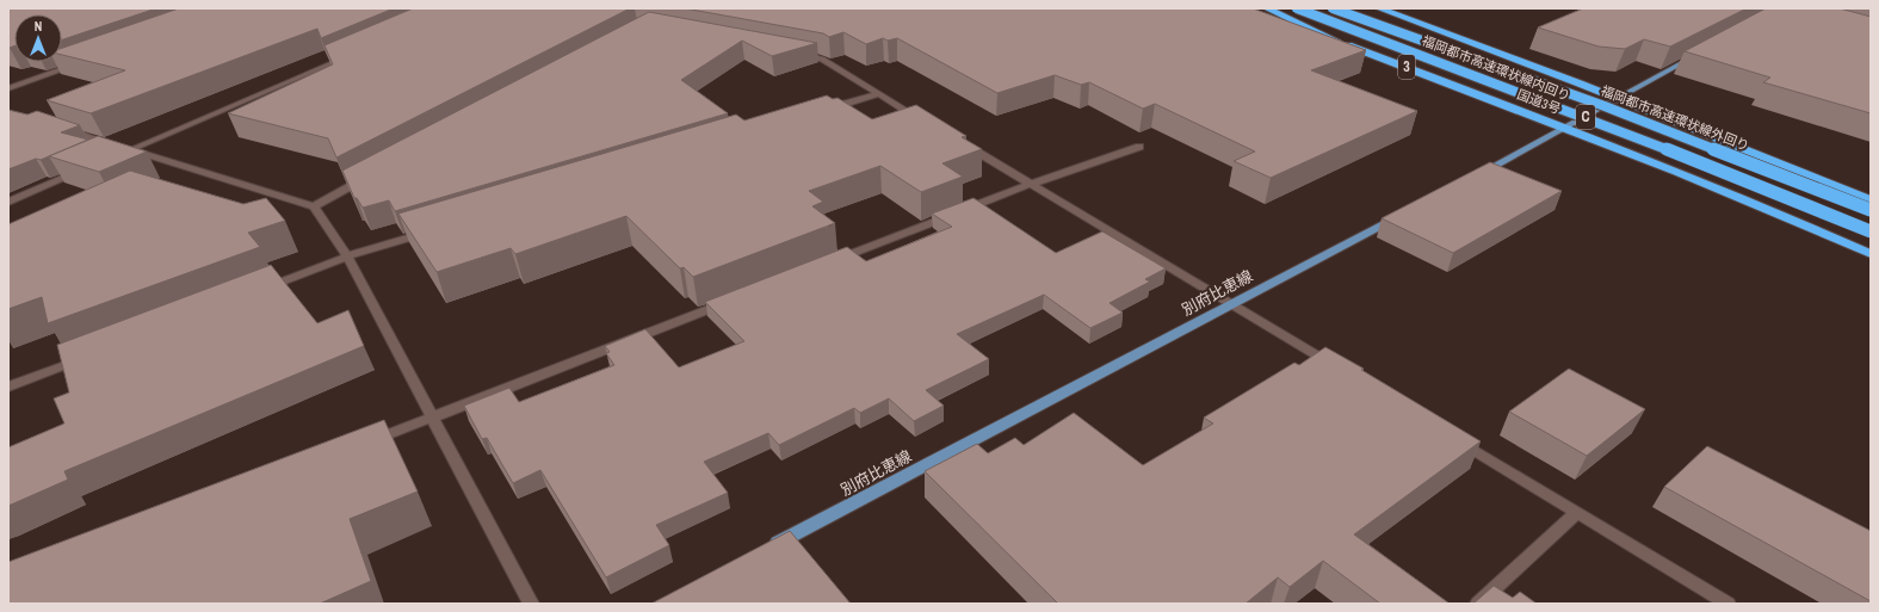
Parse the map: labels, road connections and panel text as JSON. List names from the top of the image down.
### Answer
{
  "streets": {
    "highway": [
      "3",
      "福岡都市高速環状線内回り",
      "国道3号",
      "C",
      "福岡都市高速環状線外回り"
    ],
    "main road": ["別府比恵線"]
  },
  "north": "top"
}
